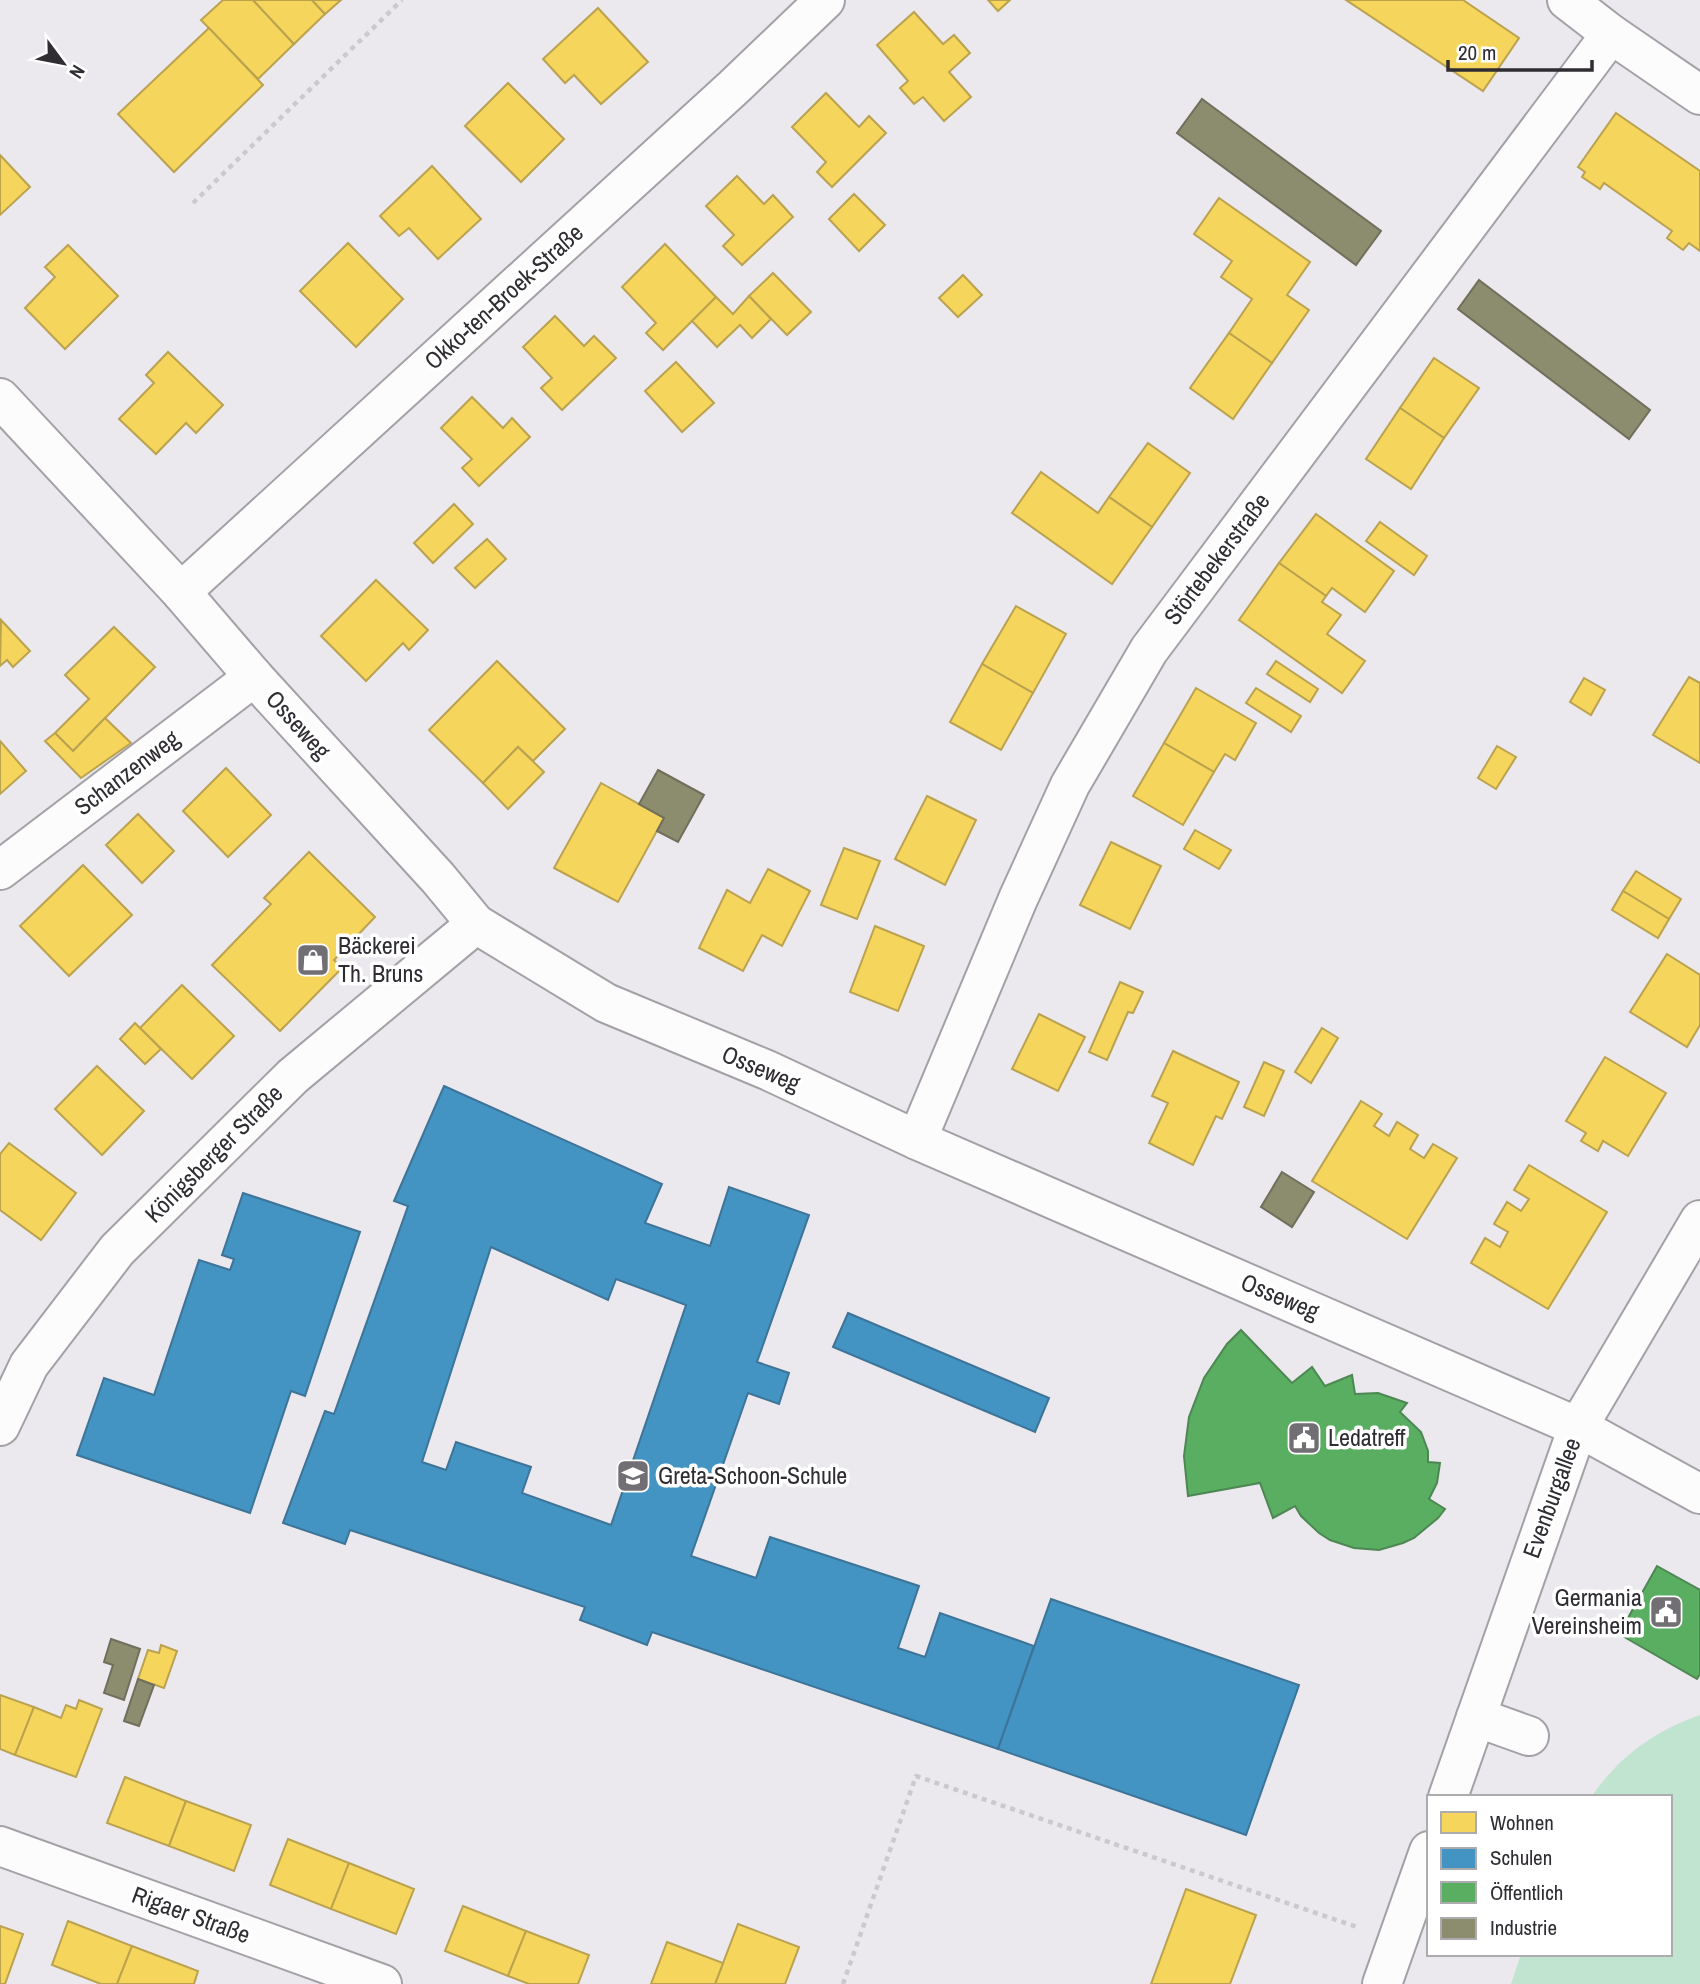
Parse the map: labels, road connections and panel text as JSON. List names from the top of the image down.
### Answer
{
  "streets": {
    "street": [
      "Okko-ten-Broek-Straße",
      "Störtebekerstraße",
      "Osseweg",
      "Schanzenweg",
      "Königsberger Straße",
      "Evenburgallee",
      "Rigaer Straße"
    ]
  },
  "crossings": [
    ["Okko-ten-Broek-Straße", "Osseweg"],
    ["Störtebekerstraße", "Osseweg"],
    ["Osseweg", "Schanzenweg"],
    ["Osseweg", "Königsberger Straße"],
    ["Osseweg", "Evenburgallee"]
  ],
  "places": {
    "shop": ["Bäckerei Th. Bruns"],
    "public building": ["Ledatreff", "Germania Vereinsheim"],
    "school or university": ["Greta-Schoon-Schule"]
  },
  "legend": [
    "Wohnen",
    "Schulen",
    "Öffentlich",
    "Industrie"
  ],
  "scale_bar": "20 m",
  "north": "bottom right"
}
